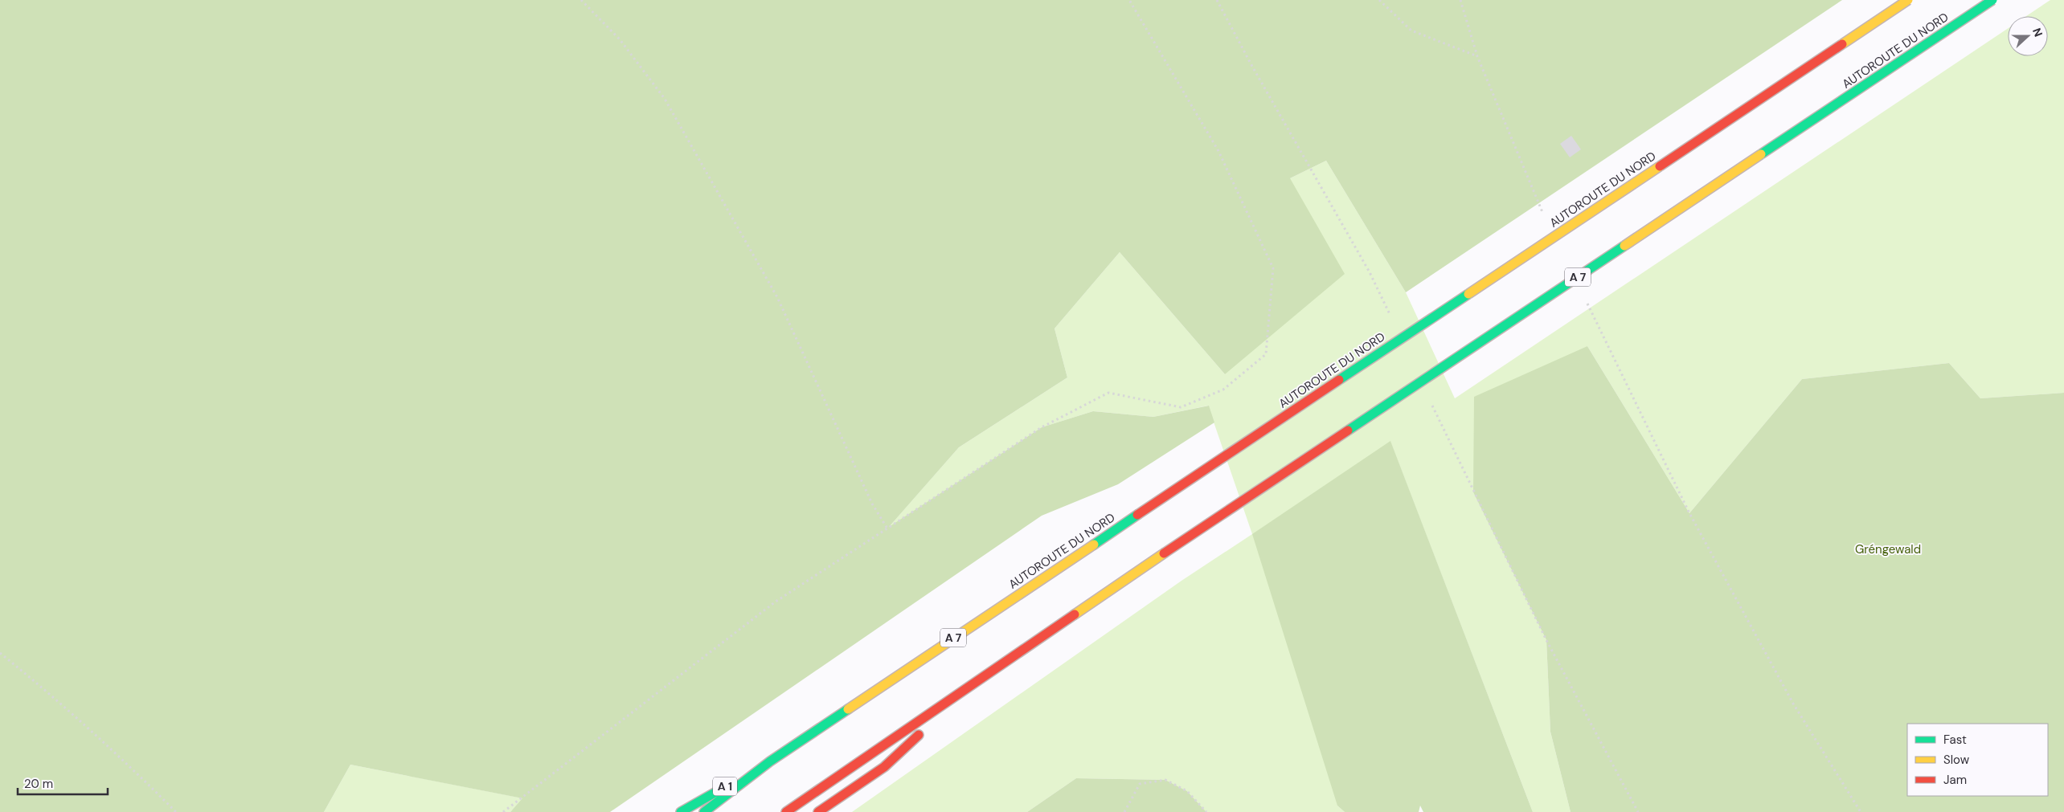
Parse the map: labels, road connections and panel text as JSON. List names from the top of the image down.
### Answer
{
  "streets": {
    "highway": ["AUTOROUTE DU NORD", "A 7", "A 1"]
  },
  "crossings": [
    ["AUTOROUTE DU NORD", "A 7"],
    ["AUTOROUTE DU NORD", "A 1"]
  ],
  "parks": ["Gréngewald"],
  "legend": ["Fast", "Slow", "Jam"],
  "scale_bar": "20 m",
  "north": "right"
}
